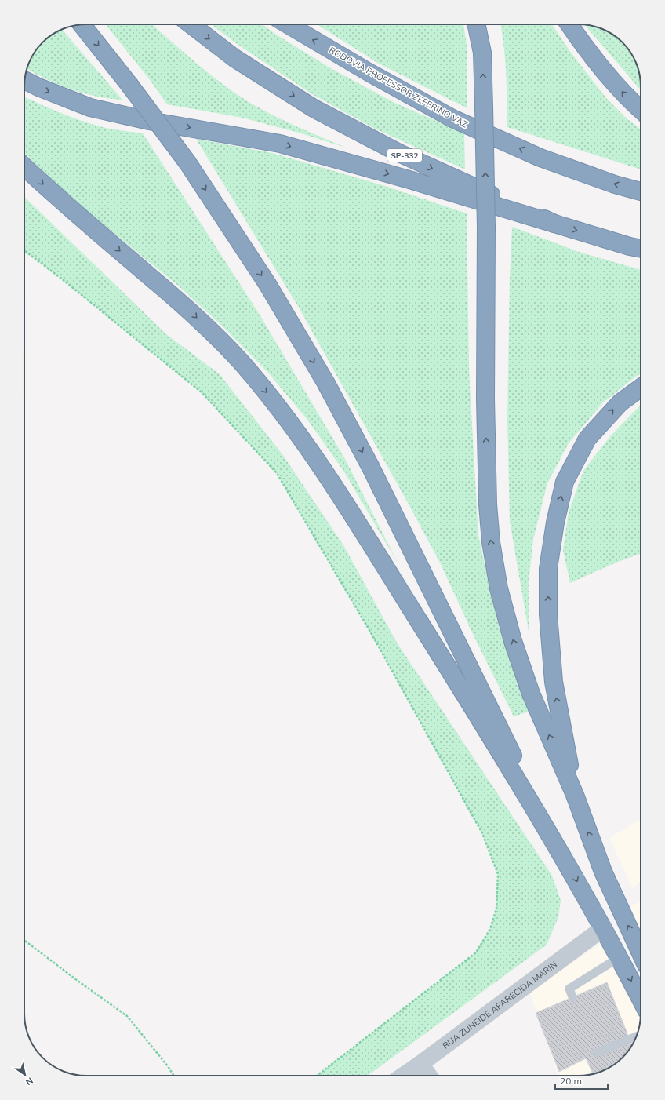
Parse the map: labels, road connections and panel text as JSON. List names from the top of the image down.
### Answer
{
  "streets": {
    "highway": ["RODOVIA PROFESSOR ZEFERINO VAZ", "SP-332"],
    "street": ["RUA ZUNEIDE APARECIDA MARIN"]
  },
  "scale_bar": "20 m",
  "north": "bottom right"
}
